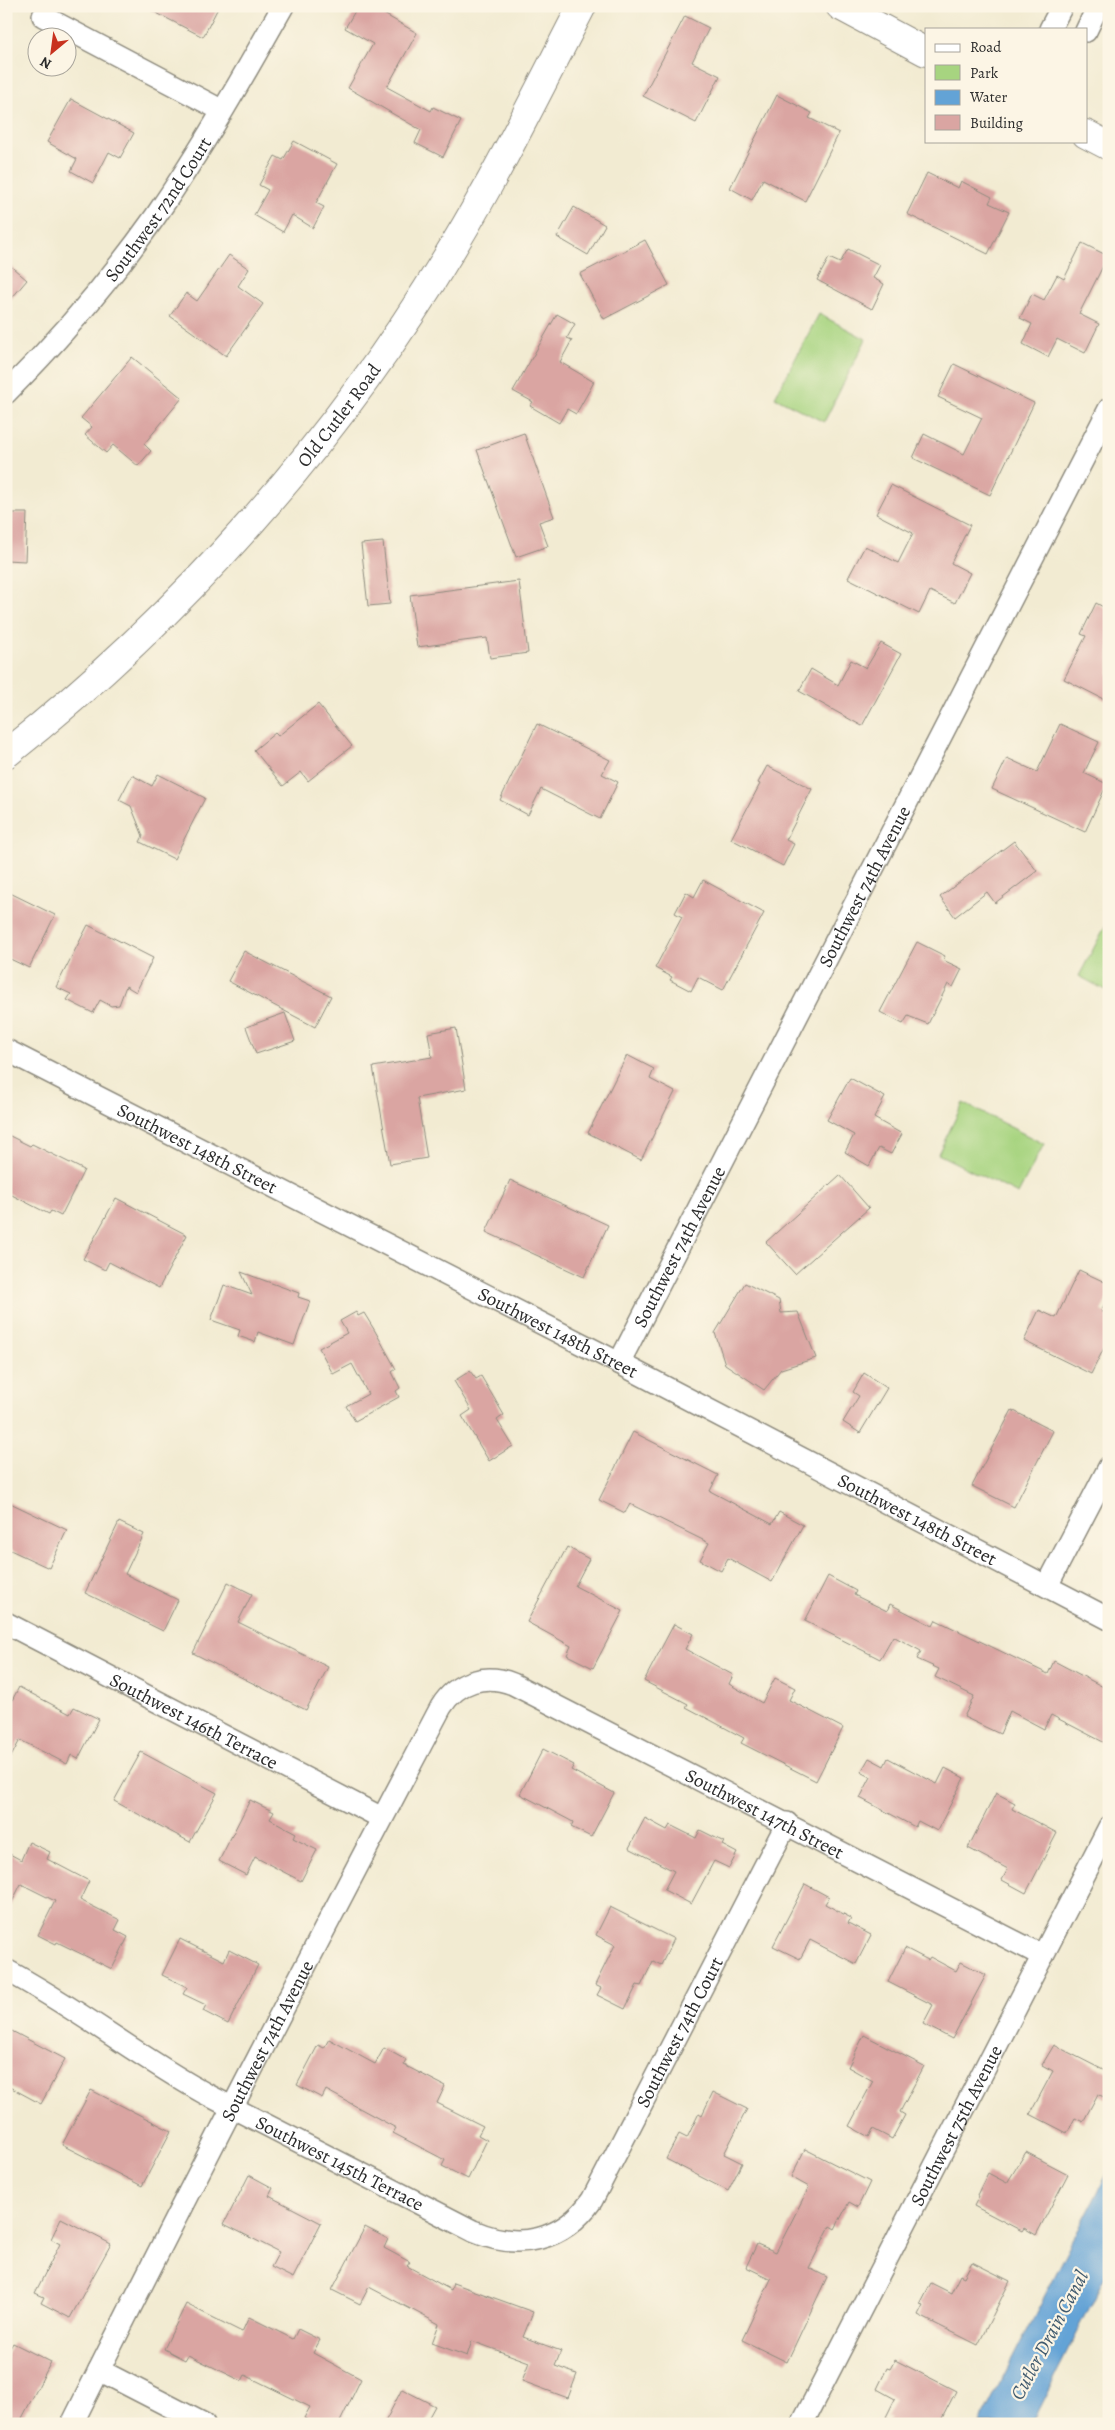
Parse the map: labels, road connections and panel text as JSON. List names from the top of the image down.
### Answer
{
  "streets": {
    "main road": ["Old Cutler Road"],
    "street": [
      "Southwest 72nd Court",
      "Southwest 74th Avenue",
      "Southwest 148th Street",
      "Southwest 146th Terrace",
      "Southwest 147th Street",
      "Southwest 74th Court",
      "Southwest 75th Avenue",
      "Southwest 145th Terrace"
    ]
  },
  "crossings": [
    ["Southwest 74th Avenue", "Southwest 148th Street"],
    ["Southwest 74th Avenue", "Southwest 146th Terrace"],
    ["Southwest 74th Avenue", "Southwest 147th Street"],
    ["Southwest 74th Avenue", "Southwest 145th Terrace"],
    ["Southwest 147th Street", "Southwest 74th Court"],
    ["Southwest 147th Street", "Southwest 75th Avenue"],
    ["Southwest 74th Court", "Southwest 145th Terrace"]
  ],
  "water": ["Cutler Drain Canal"],
  "legend": [
    "Road",
    "Park",
    "Water",
    "Building"
  ],
  "north": "bottom left"
}
